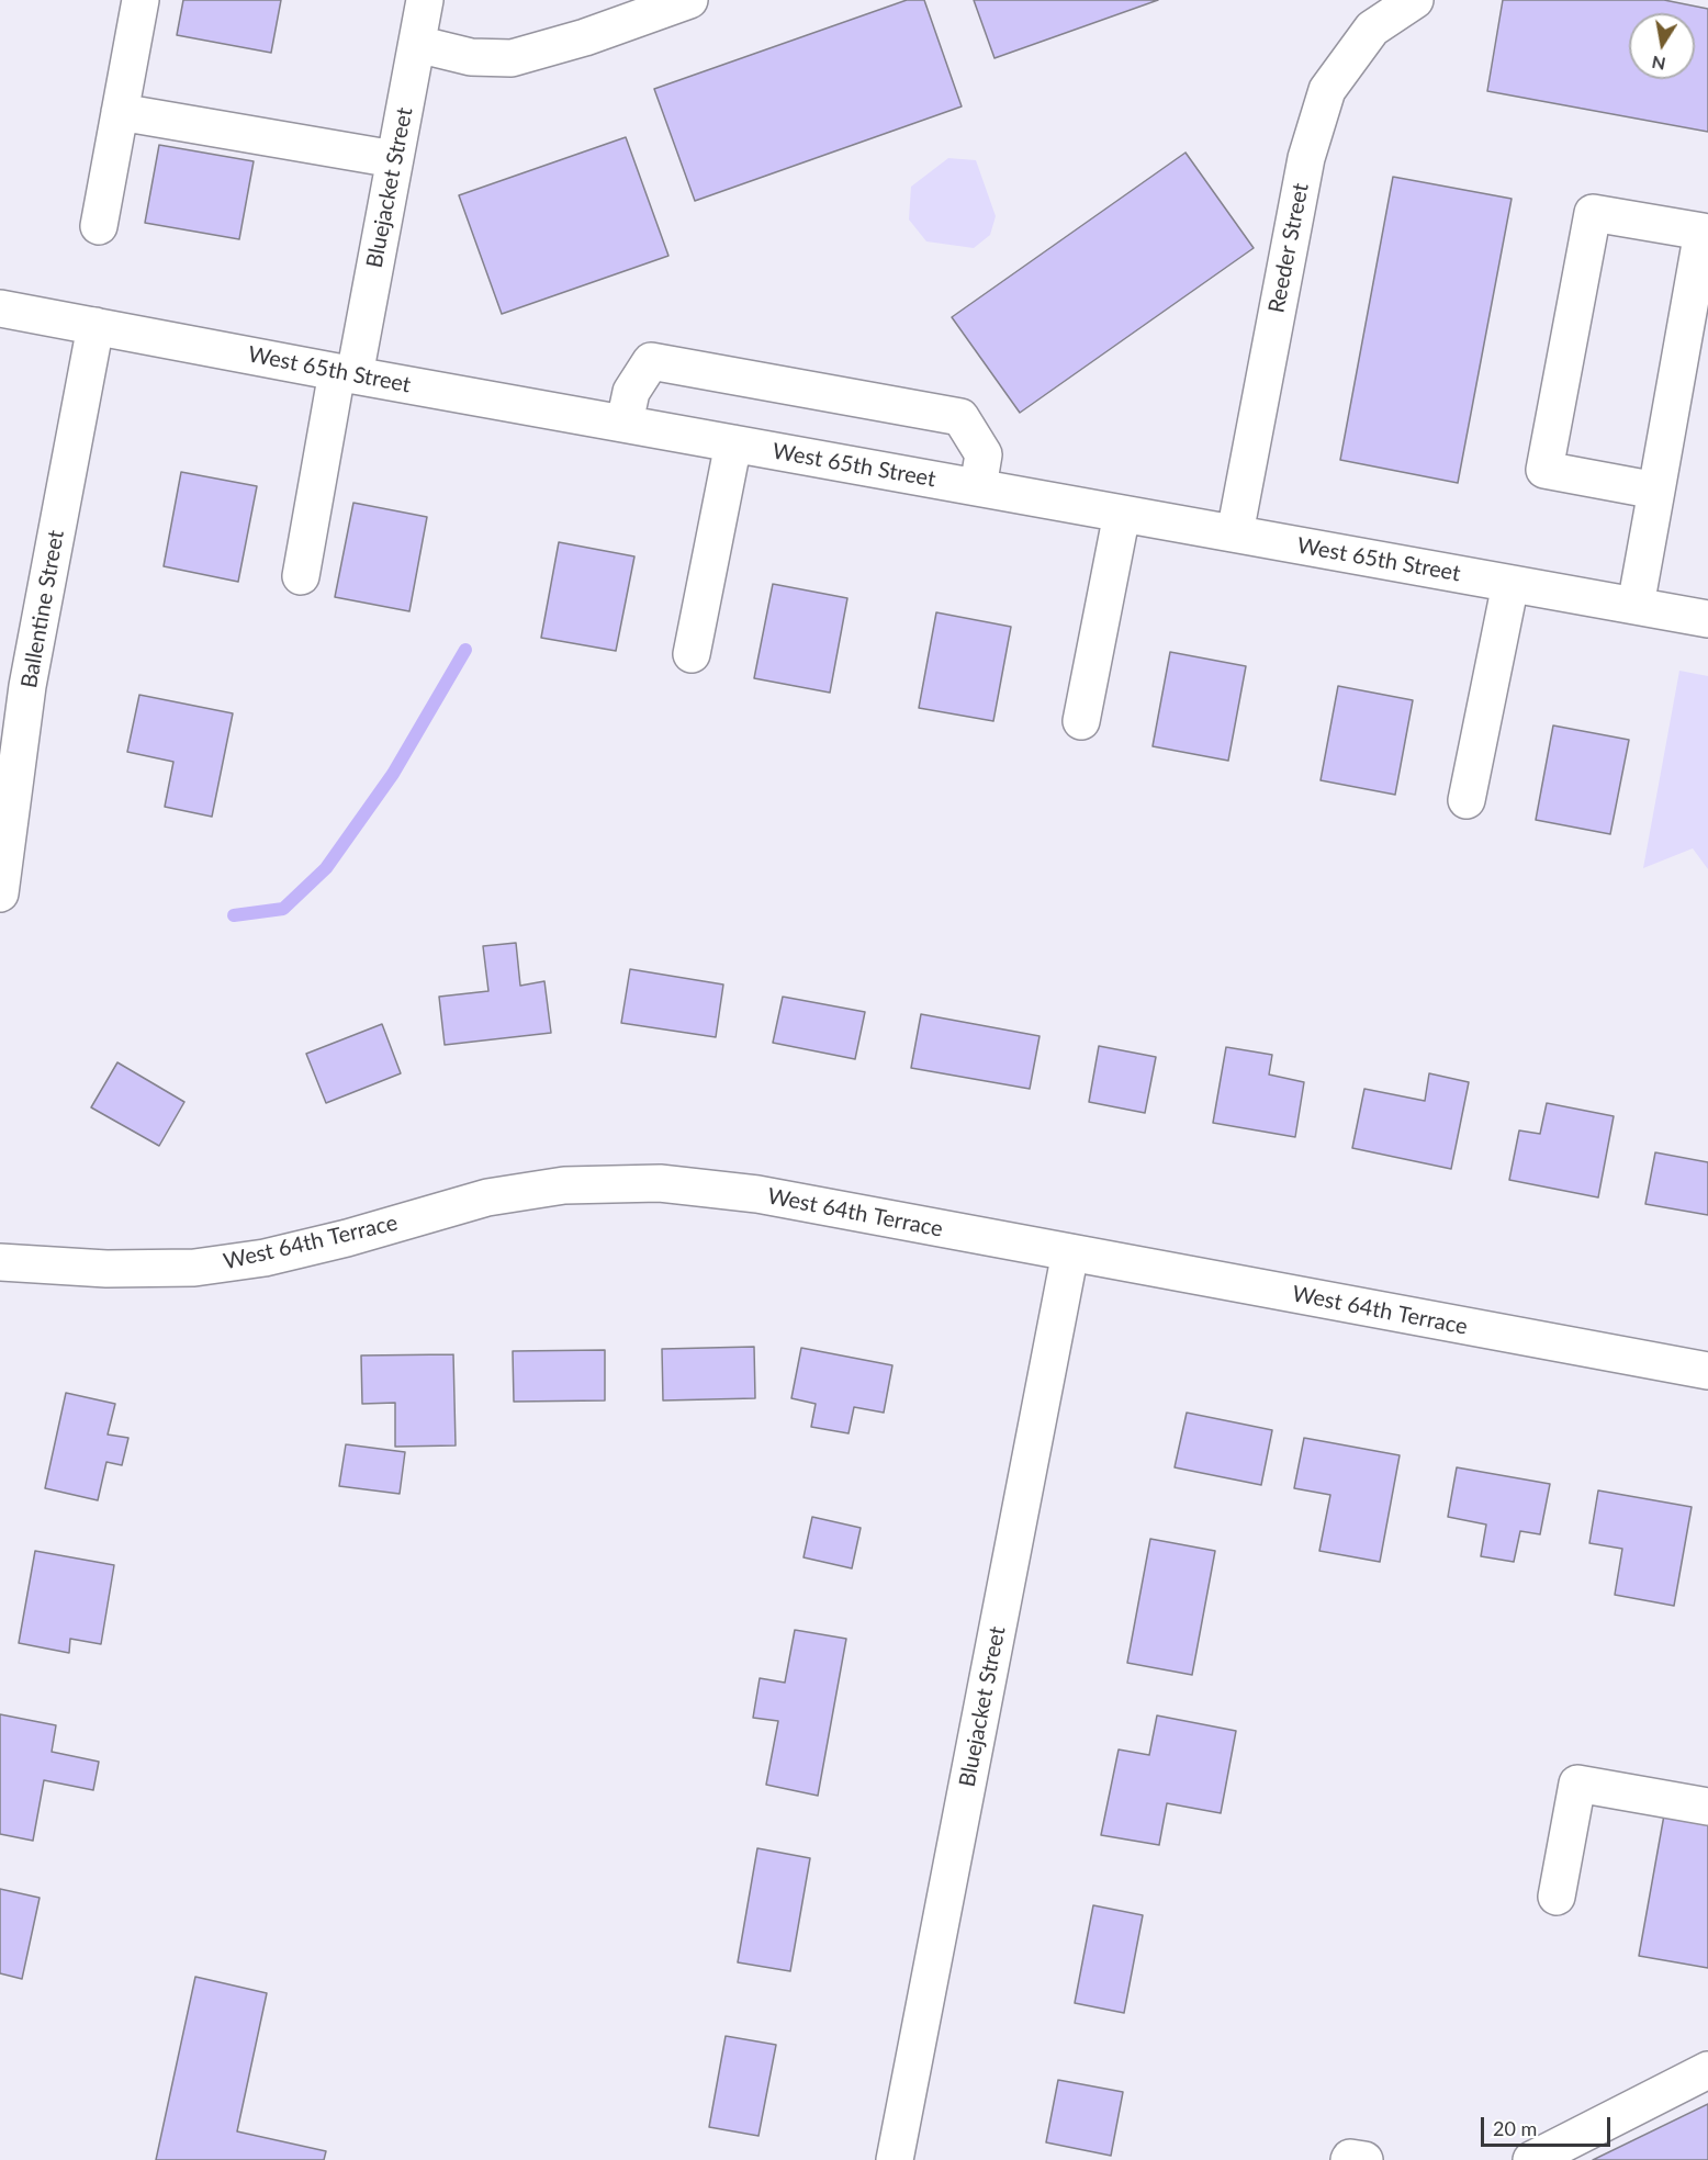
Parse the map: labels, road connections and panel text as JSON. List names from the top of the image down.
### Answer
{
  "streets": {
    "street": [
      "Bluejacket Street",
      "Reeder Street",
      "West 65th Street",
      "Ballentine Street",
      "West 64th Terrace"
    ]
  },
  "crossings": [
    ["Bluejacket Street", "West 65th Street"],
    ["Bluejacket Street", "West 64th Terrace"],
    ["Reeder Street", "West 65th Street"],
    ["West 65th Street", "Ballentine Street"]
  ],
  "scale_bar": "20 m",
  "north": "bottom"
}
